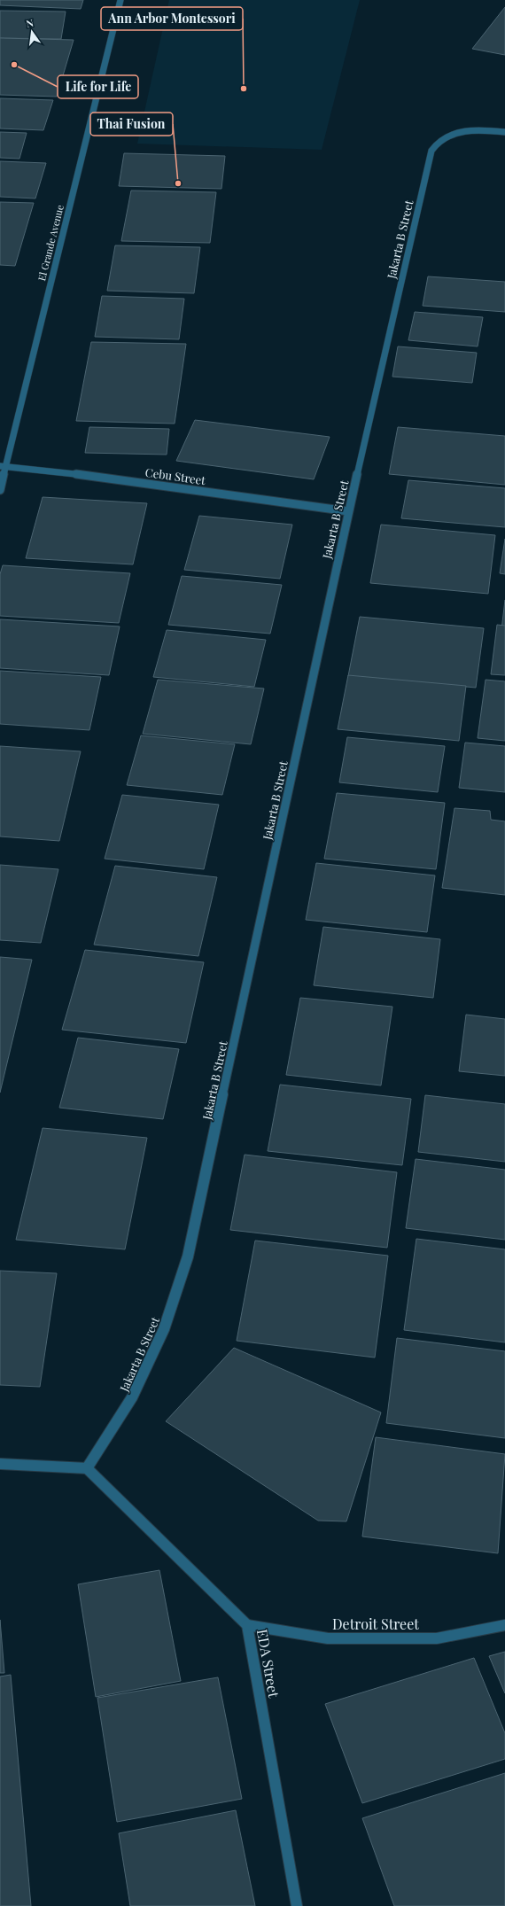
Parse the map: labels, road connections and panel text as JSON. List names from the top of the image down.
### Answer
{
  "streets": {
    "street": [
      "Jakarta B Street",
      "El Grande Avenue",
      "Cebu Street",
      "Detroit Street",
      "EDA Street"
    ]
  },
  "crossings": [
    ["Jakarta B Street", "Cebu Street"],
    ["Jakarta B Street", "EDA Street"],
    ["El Grande Avenue", "Cebu Street"],
    ["Detroit Street", "EDA Street"]
  ],
  "places": ["Life for Life", "Ann Arbor Montessori", "Thai Fusion"],
  "north": "top"
}
